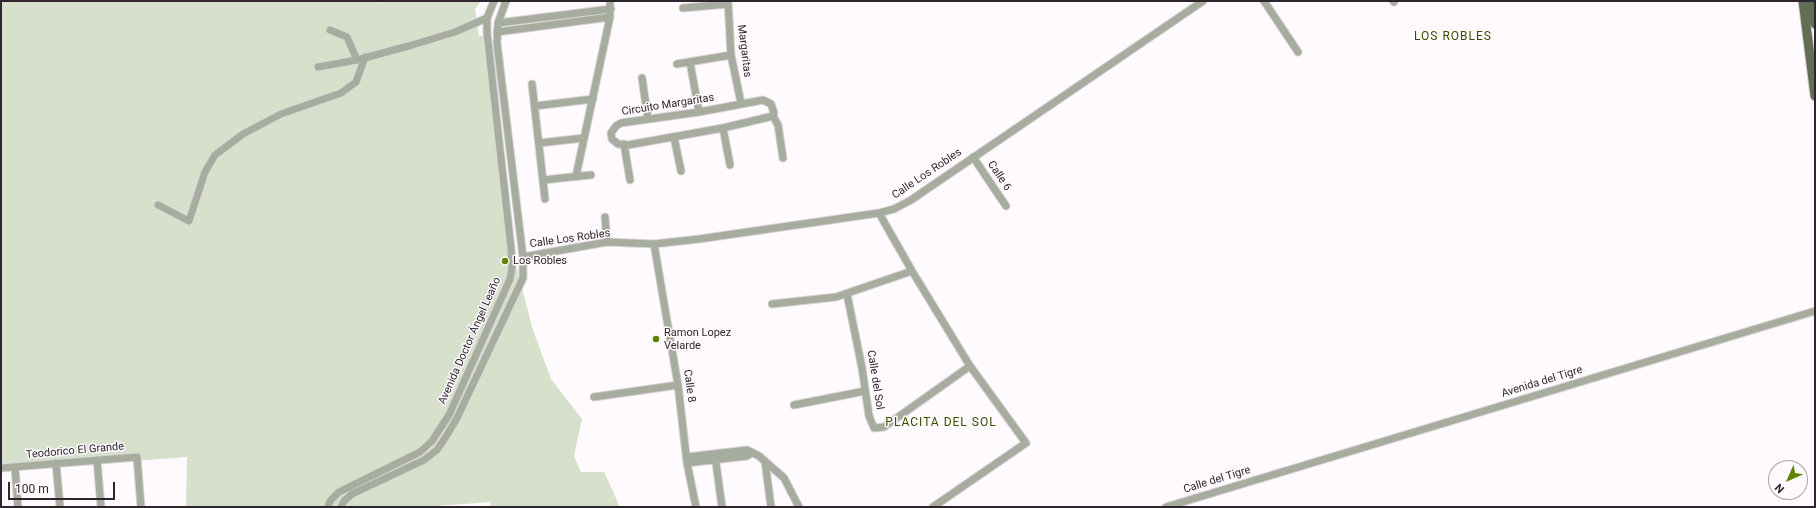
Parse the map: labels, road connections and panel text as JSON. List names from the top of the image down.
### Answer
{
  "streets": {
    "street": [
      "Margaritas",
      "Circuito Margaritas",
      "Calle Los Robles",
      "Calle 6",
      "Avenida Doctor Ángel Leaño",
      "Calle del Sol",
      "Avenida del Tigre",
      "Calle 8",
      "Teodorico El Grande",
      "Calle del Tigre"
    ]
  },
  "crossings": [
    ["Margaritas", "Circuito Margaritas"],
    ["Calle Los Robles", "Calle 6"],
    ["Calle Los Robles", "Avenida Doctor Ángel Leaño"],
    ["Calle Los Robles", "Calle 8"],
    ["Avenida del Tigre", "Calle del Tigre"]
  ],
  "districts": ["LOS ROBLES", "PLACITA DEL SOL"],
  "places": ["Los Robles", "Ramon Lopez Velarde"],
  "scale_bar": "100 m",
  "north": "bottom left"
}
